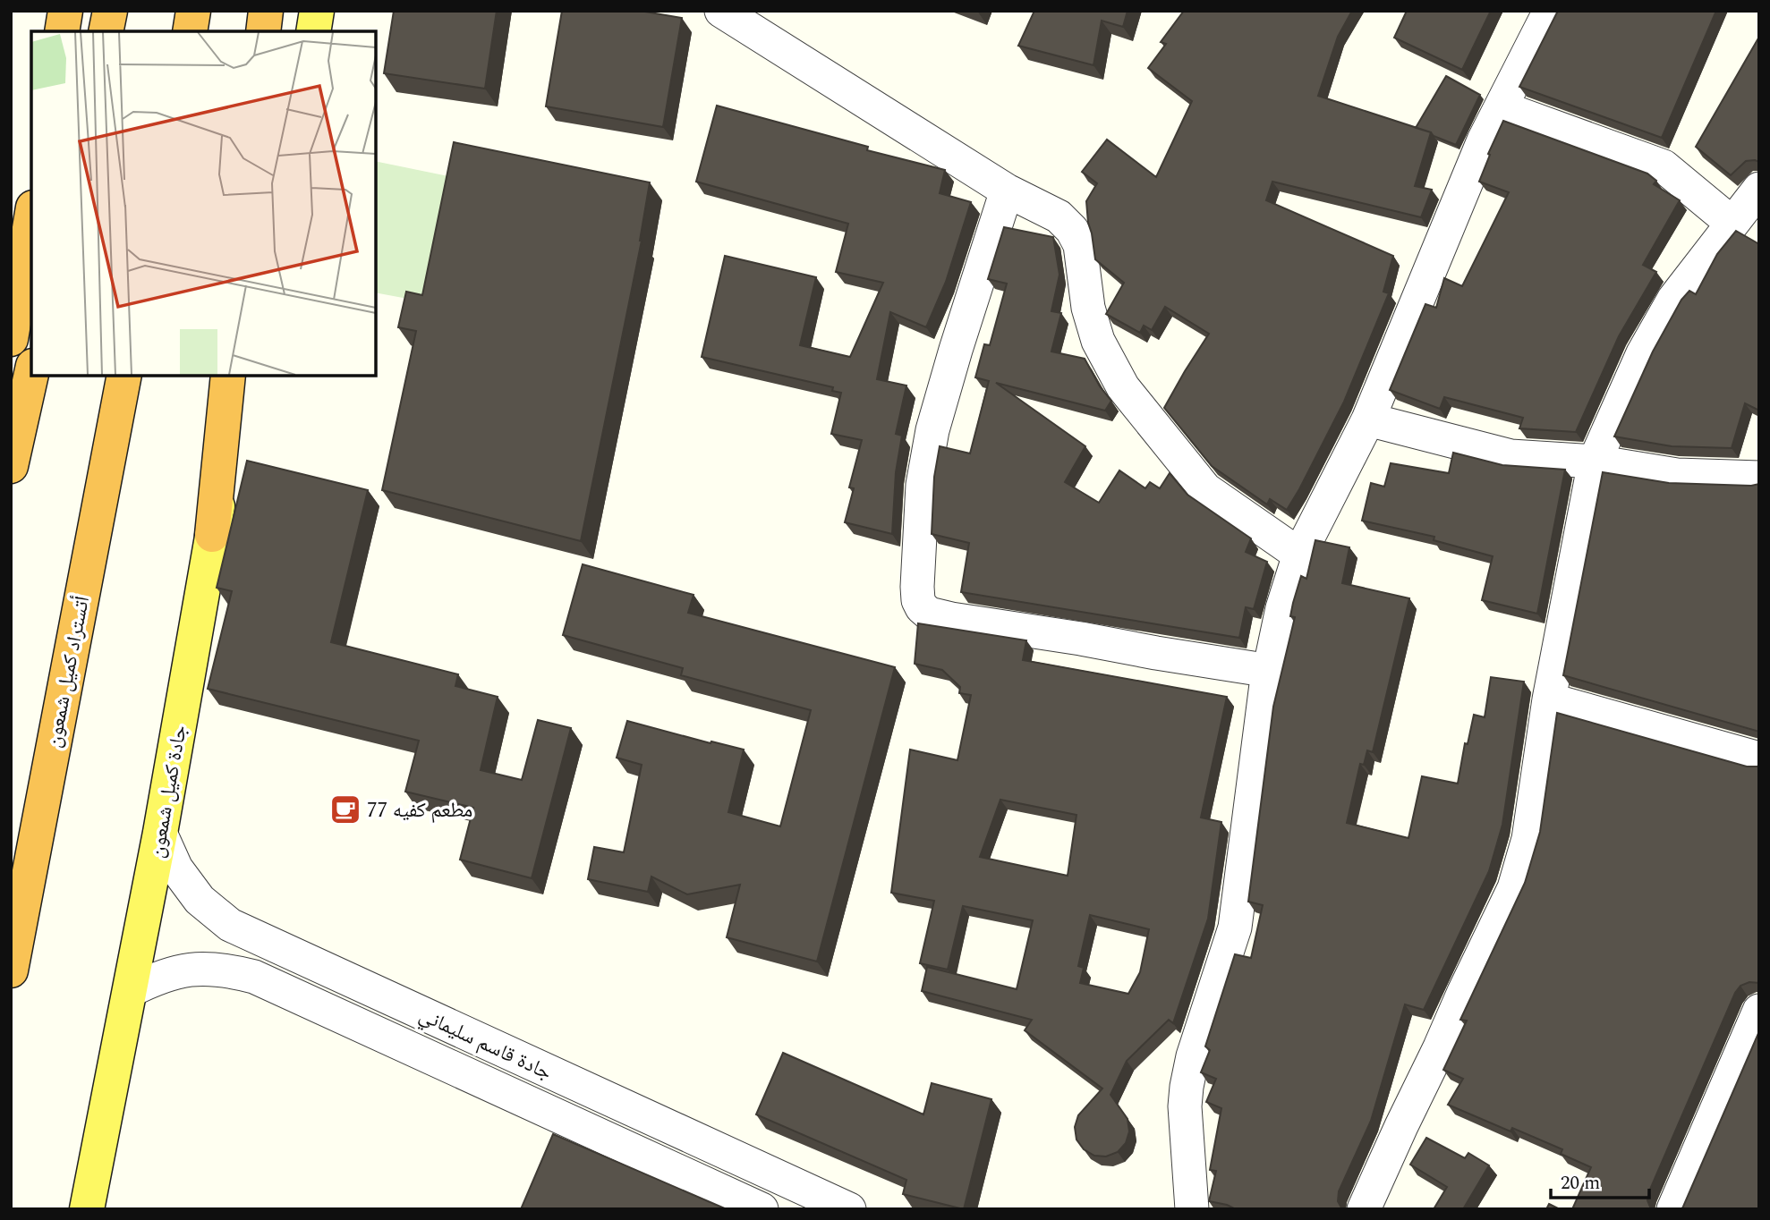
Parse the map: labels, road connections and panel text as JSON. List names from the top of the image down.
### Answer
{
  "streets": {
    "highway": ["أتستراد كميل شمعون"],
    "main road": ["جادة كميل شمعون"],
    "street": ["جادة قاسم سليماني"]
  },
  "crossings": [
    ["جادة كميل شمعون", "جادة قاسم سليماني"]
  ],
  "places": {
    "cafe": ["مطعم كفيه 77"]
  },
  "scale_bar": "20 m"
}
